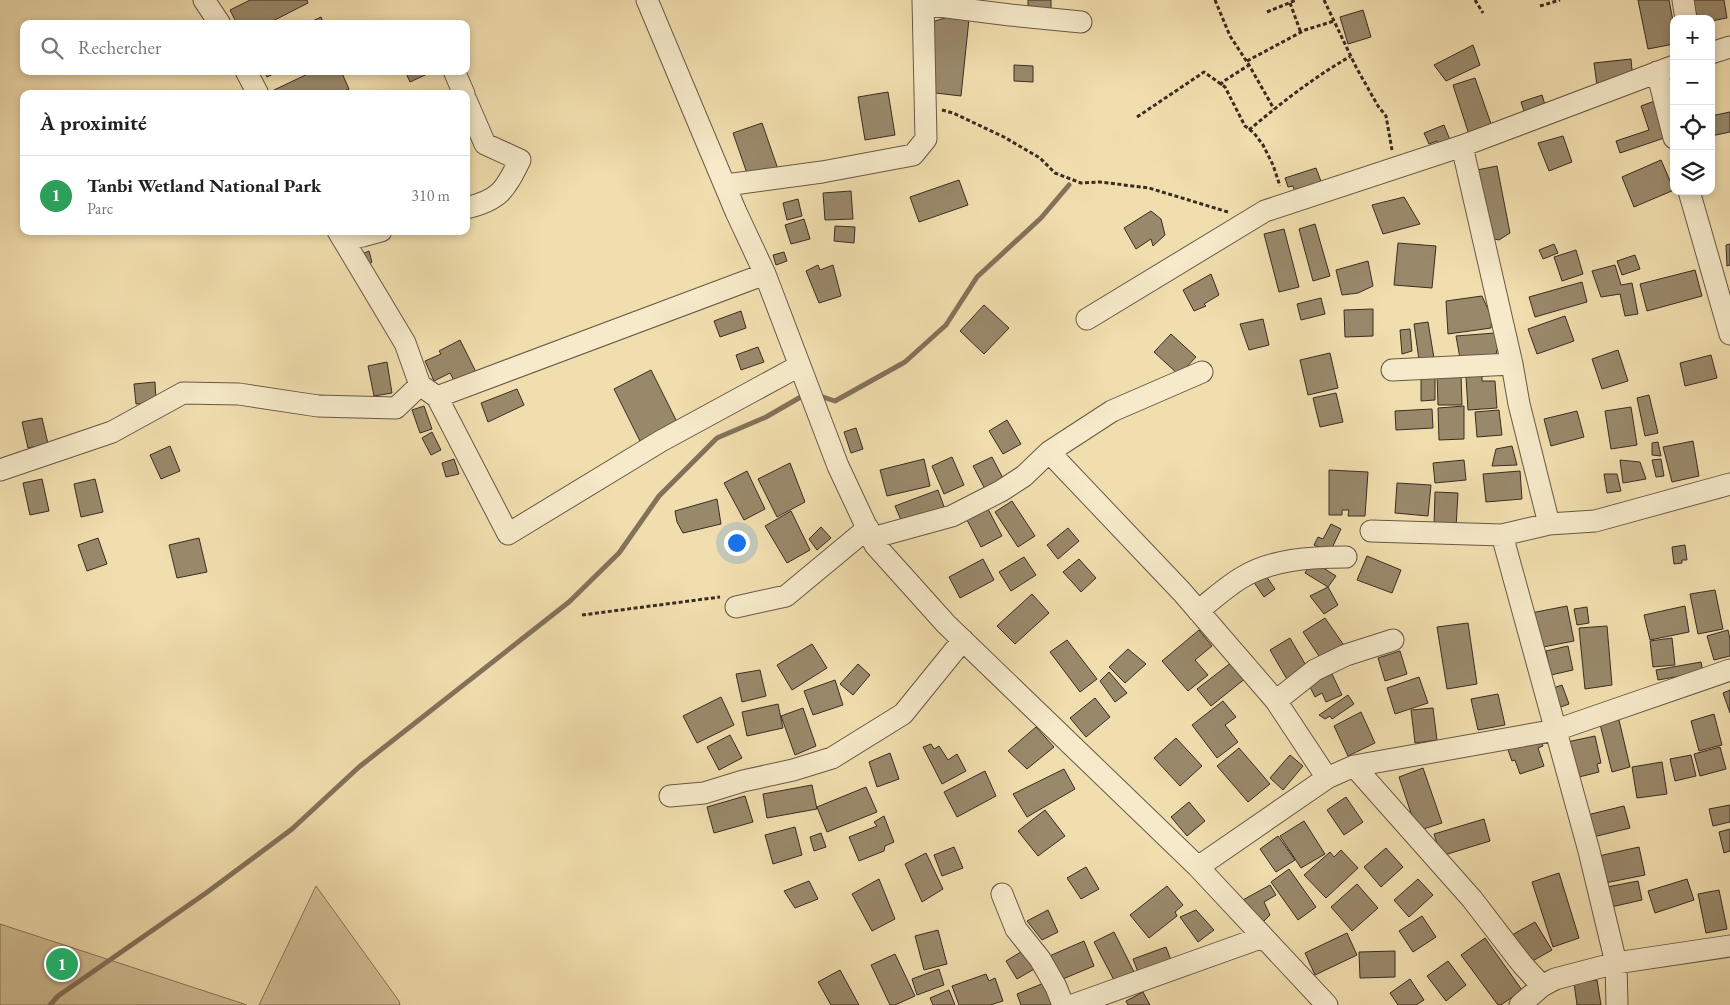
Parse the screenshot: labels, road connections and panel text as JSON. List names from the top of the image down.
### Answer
{
  "page": {
    "map_buttons": ["+", "−"],
    "search": "Rechercher",
    "heading": "À proximité",
    "list": [
      {
        "mark": "1",
        "name": "Tanbi Wetland National Park",
        "note": "Parc",
        "value": "310 m"
      }
    ],
    "pins": "1"
  }
}
